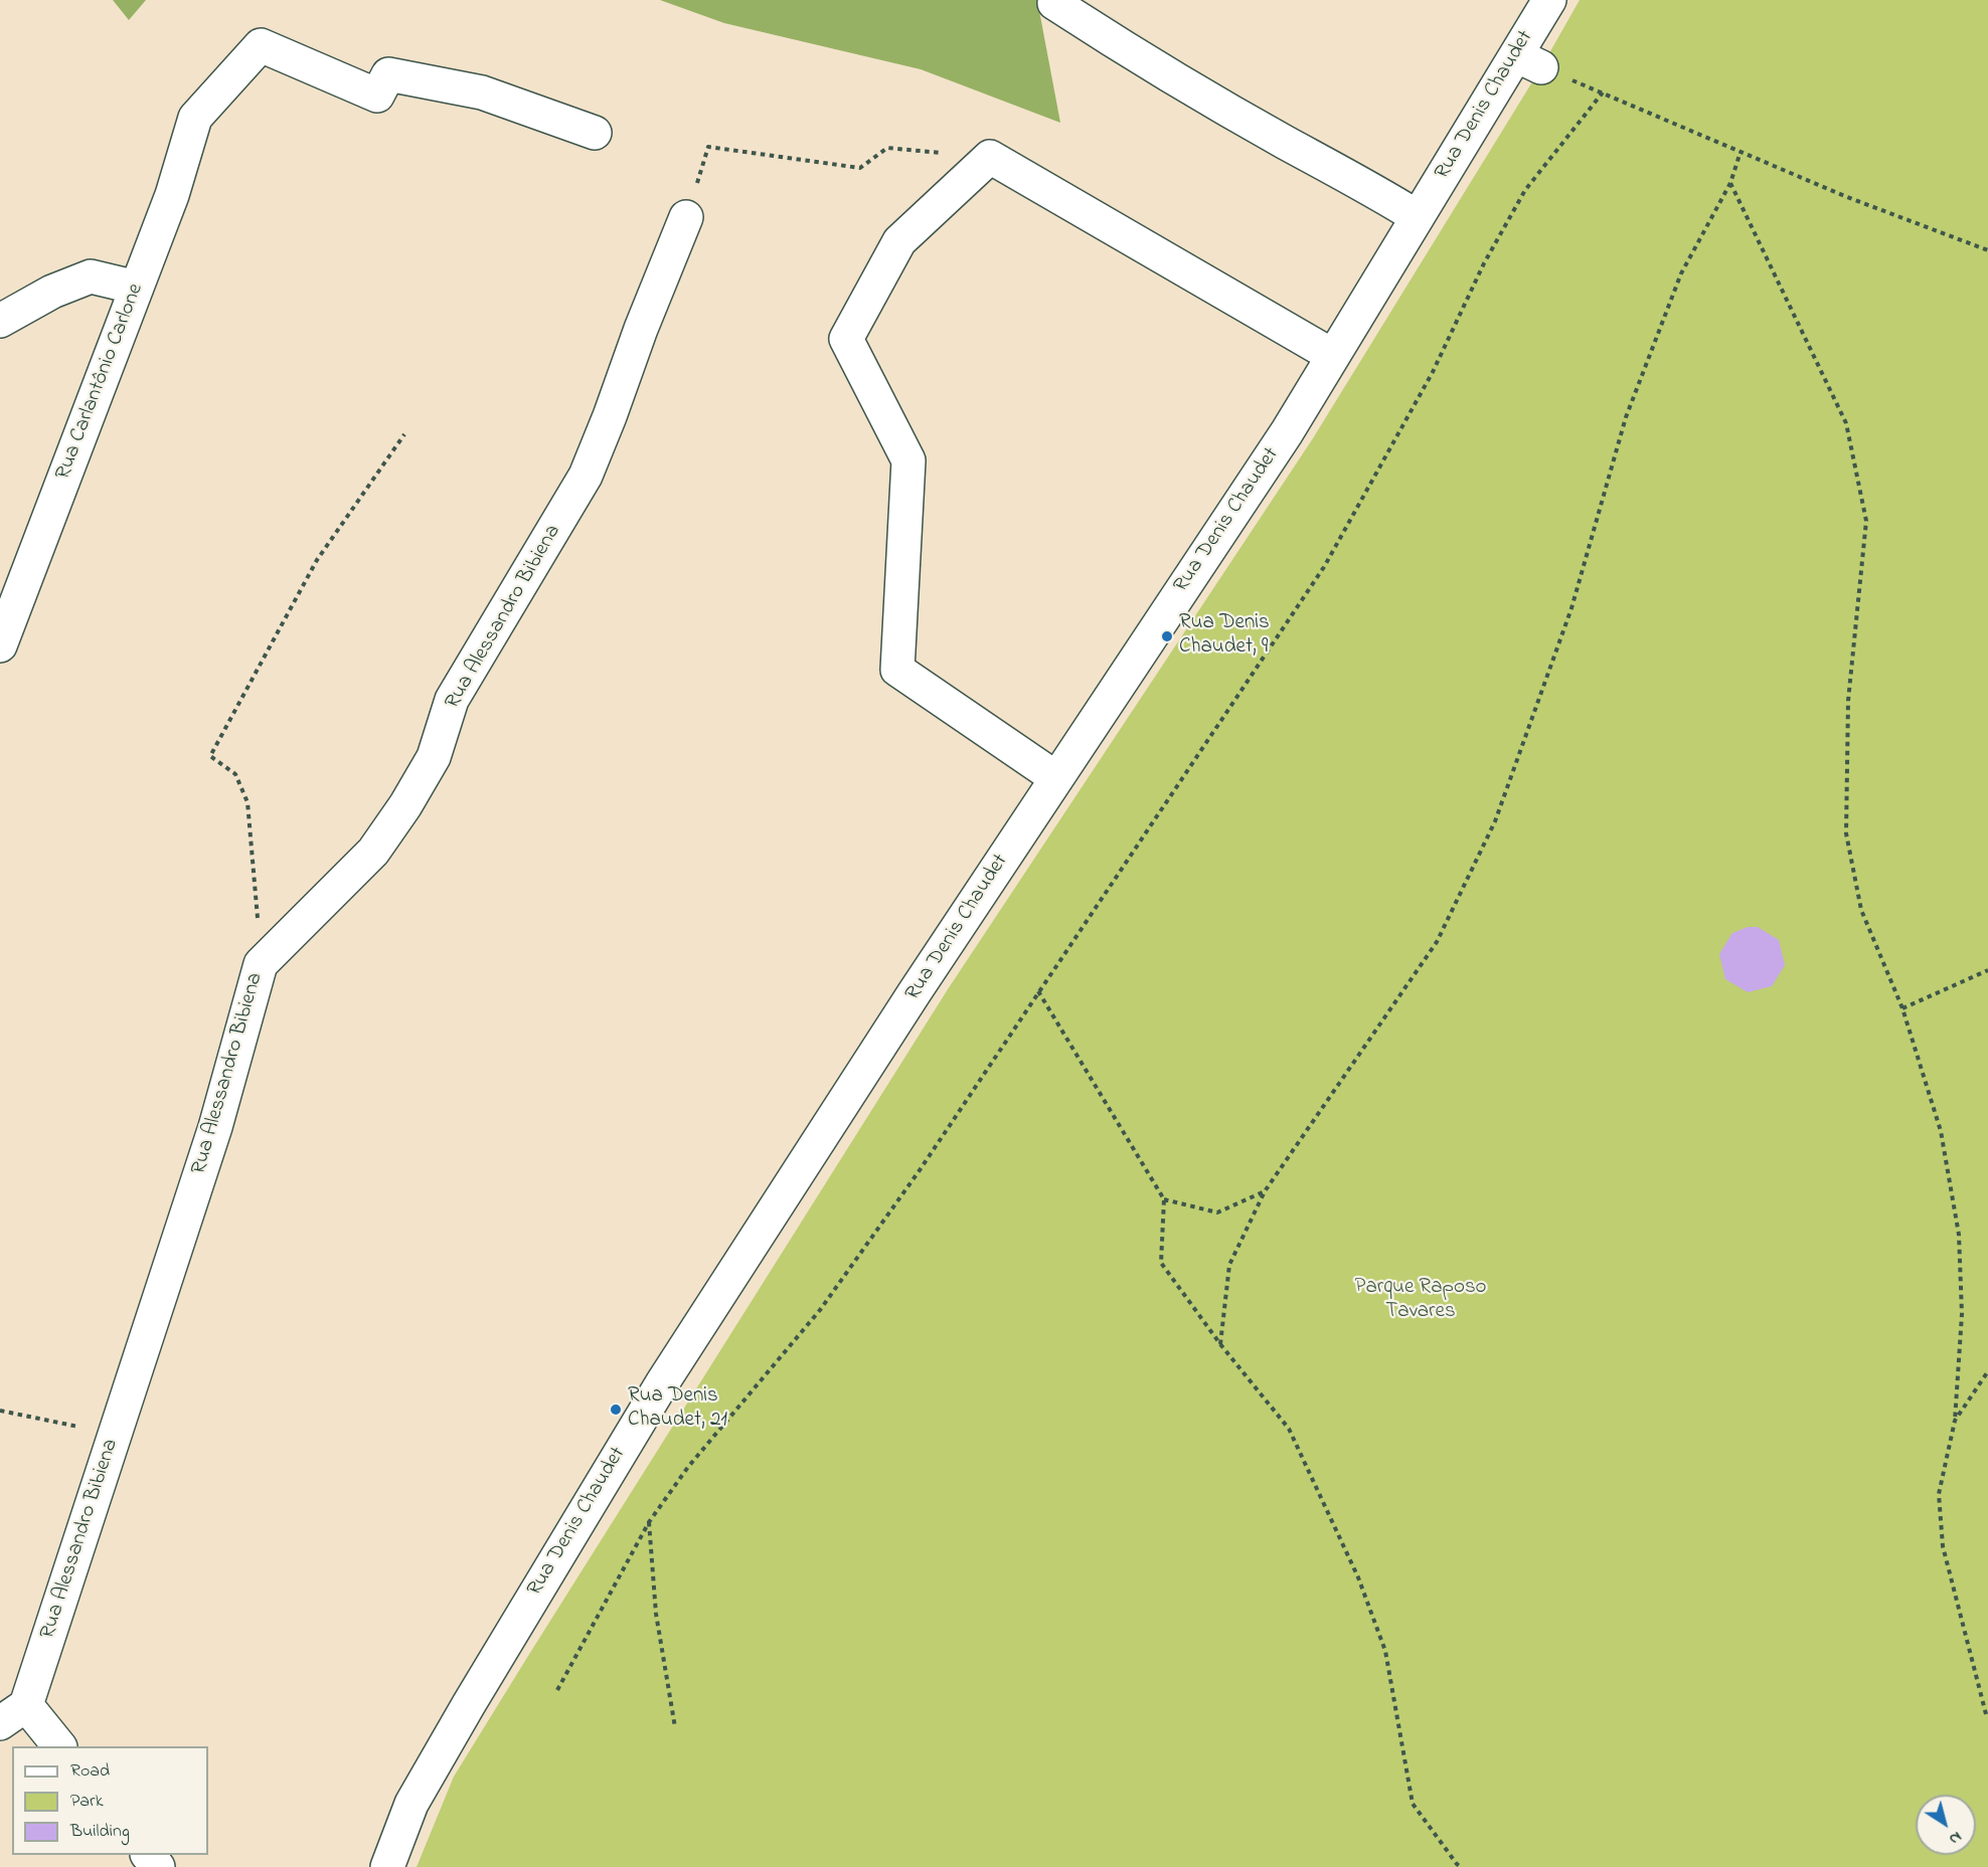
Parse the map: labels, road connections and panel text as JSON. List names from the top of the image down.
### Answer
{
  "streets": {
    "street": ["Rua Denis Chaudet", "Rua Carlantônio Carlone", "Rua Alessandro Bibiena"]
  },
  "parks": ["Parque Raposo Tavares"],
  "places": ["Rua Denis Chaudet, 9", "Rua Denis Chaudet, 21"],
  "legend": ["Road", "Park", "Building"],
  "north": "bottom right"
}
